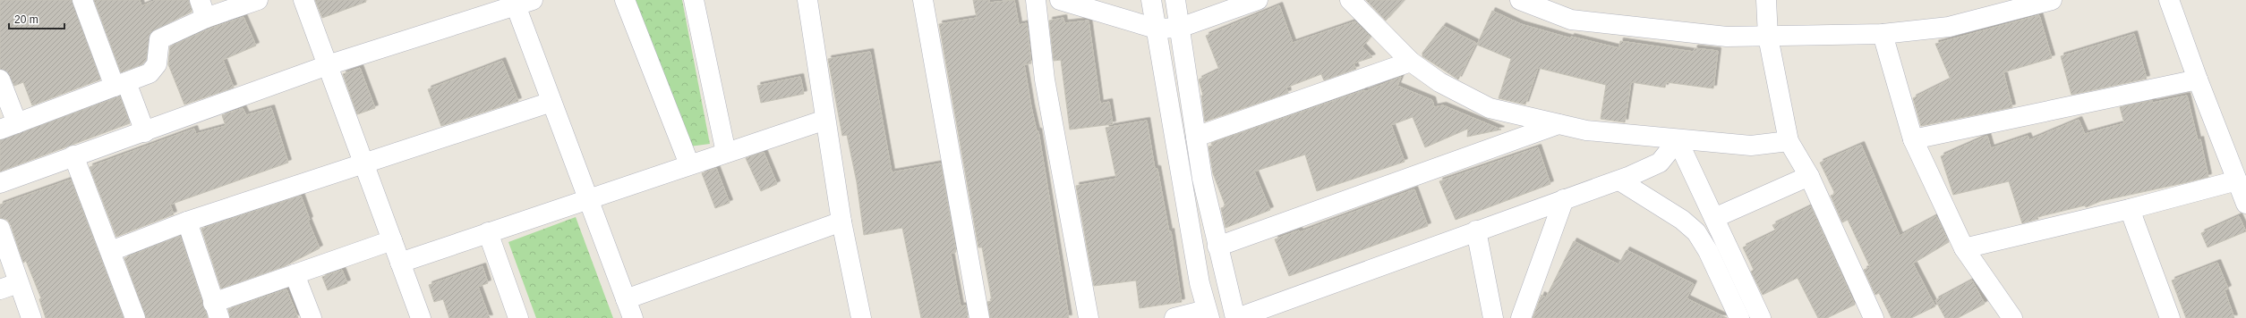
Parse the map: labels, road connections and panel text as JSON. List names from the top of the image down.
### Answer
{
  "scale_bar": "20 m"
}
